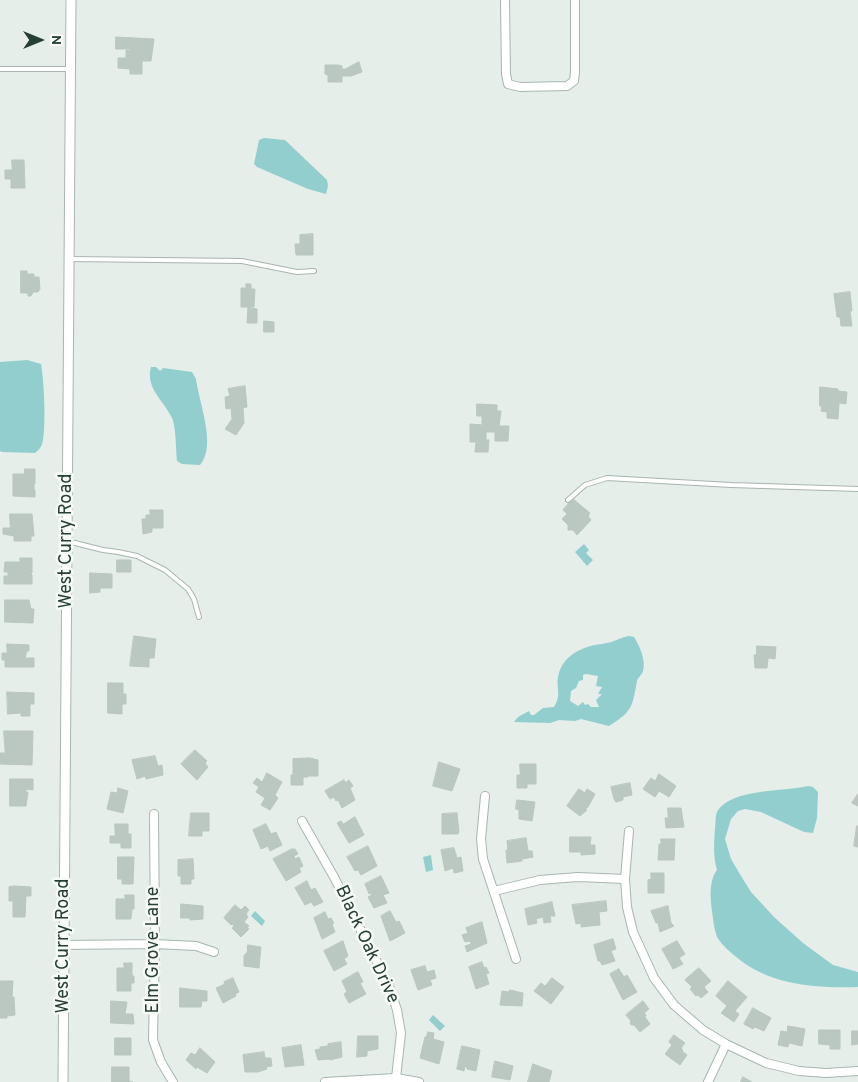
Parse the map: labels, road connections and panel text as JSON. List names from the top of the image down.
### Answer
{
  "streets": {
    "street": ["West Curry Road", "Black Oak Drive", "Elm Grove Lane"]
  },
  "north": "right"
}
